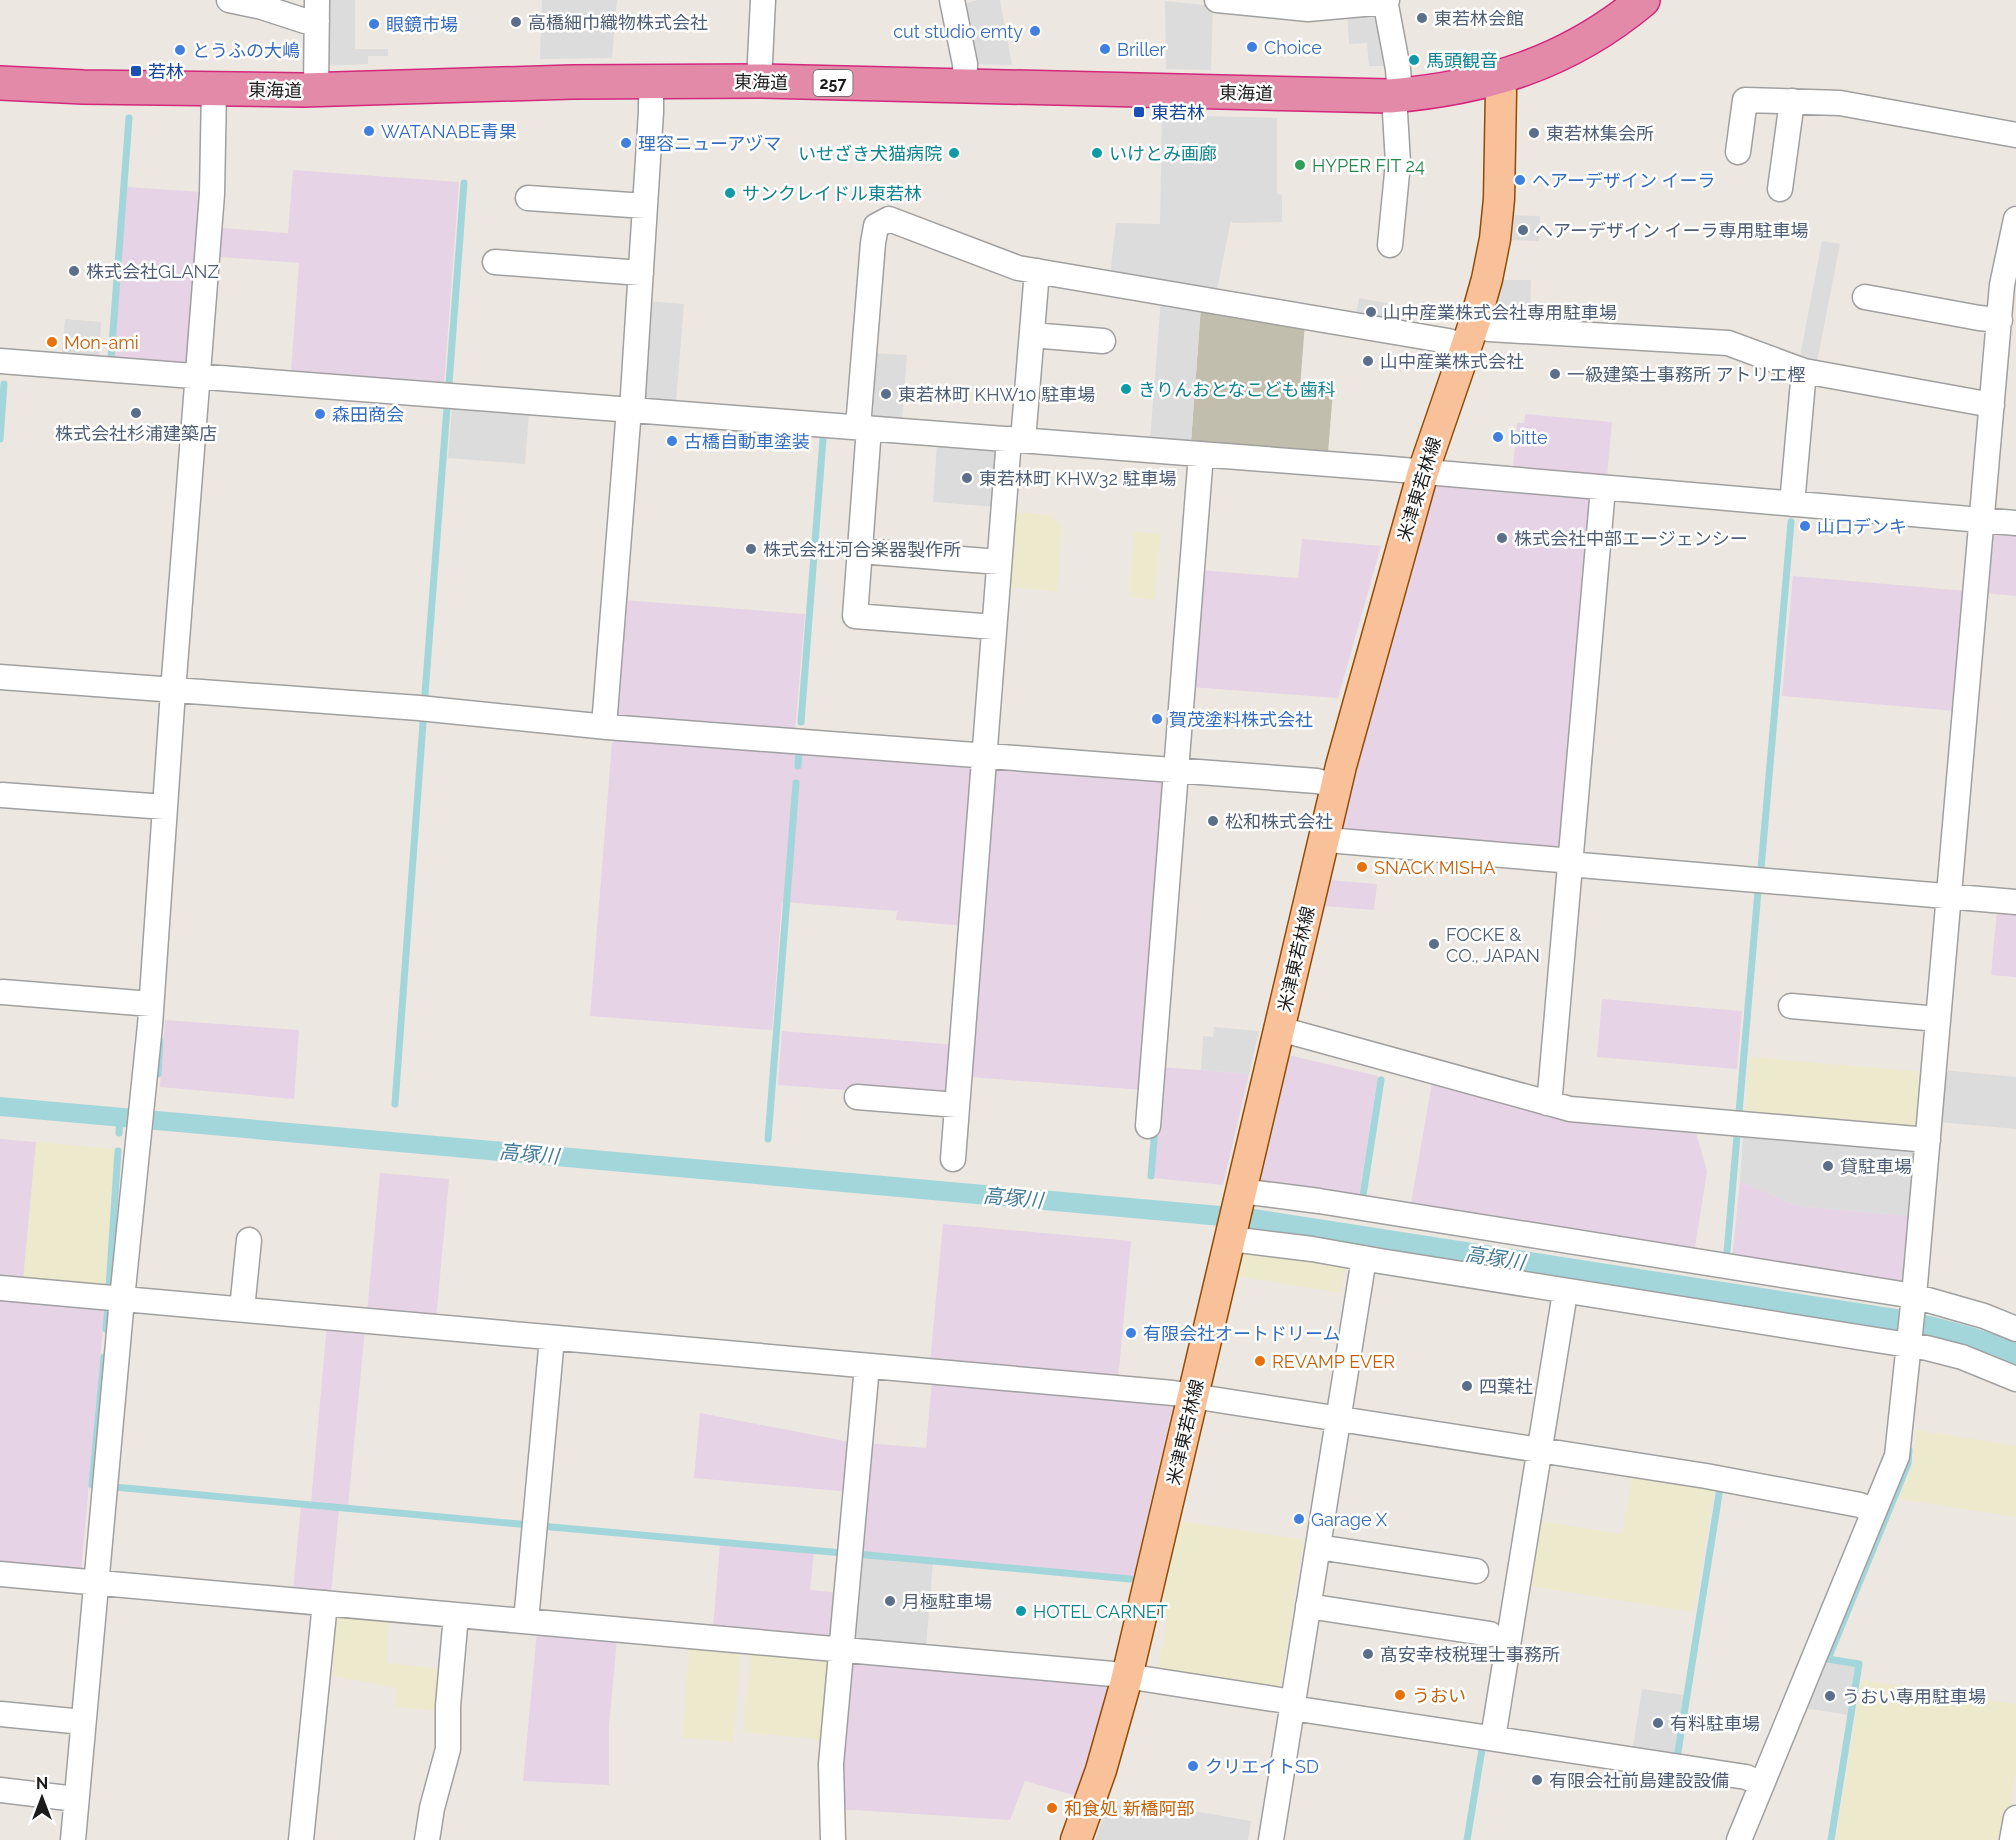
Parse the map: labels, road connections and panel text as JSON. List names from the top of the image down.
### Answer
{
  "streets": {
    "highway": ["東海道", "257"],
    "main road": ["米津東若林線"]
  },
  "crossings": [
    ["東海道", "米津東若林線"]
  ],
  "water": ["高塚川"],
  "places": {
    "other": [
      "東若林会館",
      "高橋細巾織物株式会社",
      "眼鏡市場",
      "cut studio emty",
      "Choice",
      "Briller",
      "とうふの大嶋",
      "馬頭観音",
      "WATANABE青果",
      "東若林集会所",
      "理容ニューアヅマ",
      "いせざき犬猫病院",
      "いけとみ画廊",
      "HYPER FIT 24",
      "ヘアーデザイン イーラ",
      "サンクレイドル東若林",
      "ヘアーデザイン イーラ専用駐車場",
      "株式会社GLANZ",
      "山中産業株式会社専用駐車場",
      "Mon-ami",
      "山中産業株式会社",
      "一級建築士事務所 アトリエ樫",
      "きりんおとなこども歯科",
      "東若林町 KHW10 駐車場",
      "株式会社杉浦建築店",
      "森田商会",
      "bitte",
      "古橋自動車塗装",
      "東若林町 KHW32 駐車場",
      "山口デンキ",
      "株式会社中部エージェンシー",
      "株式会社河合楽器製作所",
      "賀茂塗料株式会社",
      "松和株式会社",
      "SNACK MISHA",
      "FOCKE & CO., JAPAN",
      "貸駐車場",
      "有限会社オートドリーム",
      "REVAMP EVER",
      "四葉社",
      "Garage X",
      "月極駐車場",
      "HOTEL CARNET",
      "髙安幸枝税理士事務所",
      "うおい",
      "うおい専用駐車場",
      "有料駐車場",
      "クリエイトSD",
      "有限会社前島建設設備",
      "和食処 新橋阿部"
    ],
    "transit": ["若林", "東若林"]
  },
  "north": "top"
}
